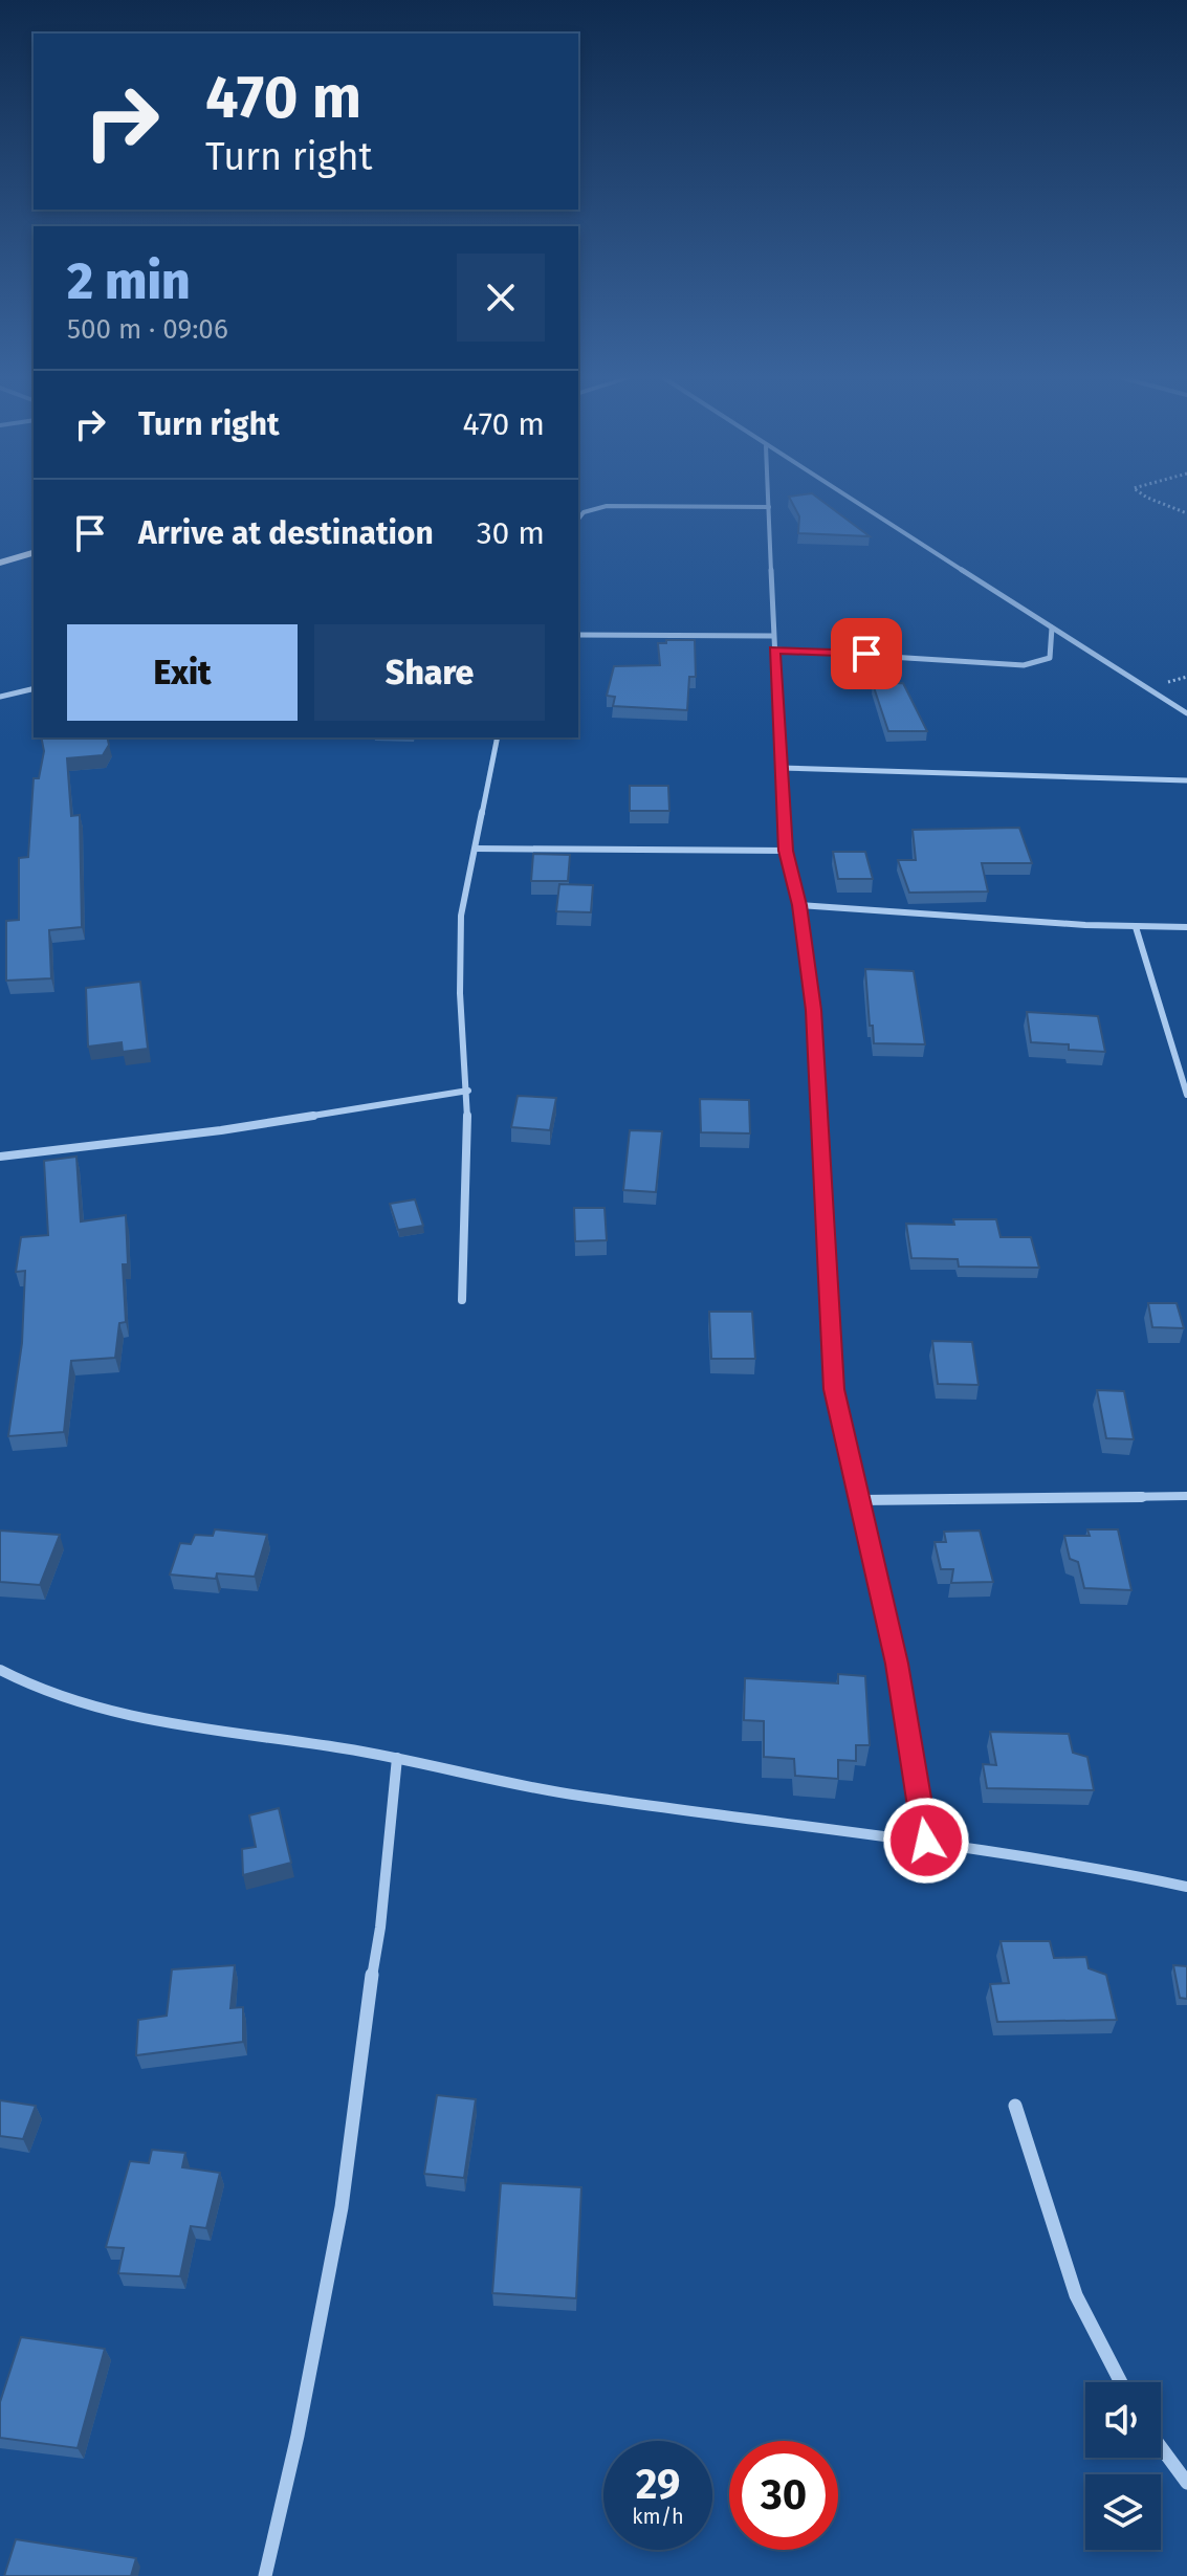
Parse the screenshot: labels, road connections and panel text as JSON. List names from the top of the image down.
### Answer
{
  "page": {
    "turn": ["470 m", "Turn right"],
    "heading": ["2 min", "500 m · 09:06"],
    "list": [
      {
        "name": "Turn right",
        "value": "470 m"
      },
      {
        "name": "Arrive at destination",
        "value": "30 m"
      }
    ],
    "buttons": ["Exit", "Share"],
    "speed": "29 km/h",
    "limit": "30"
  }
}
